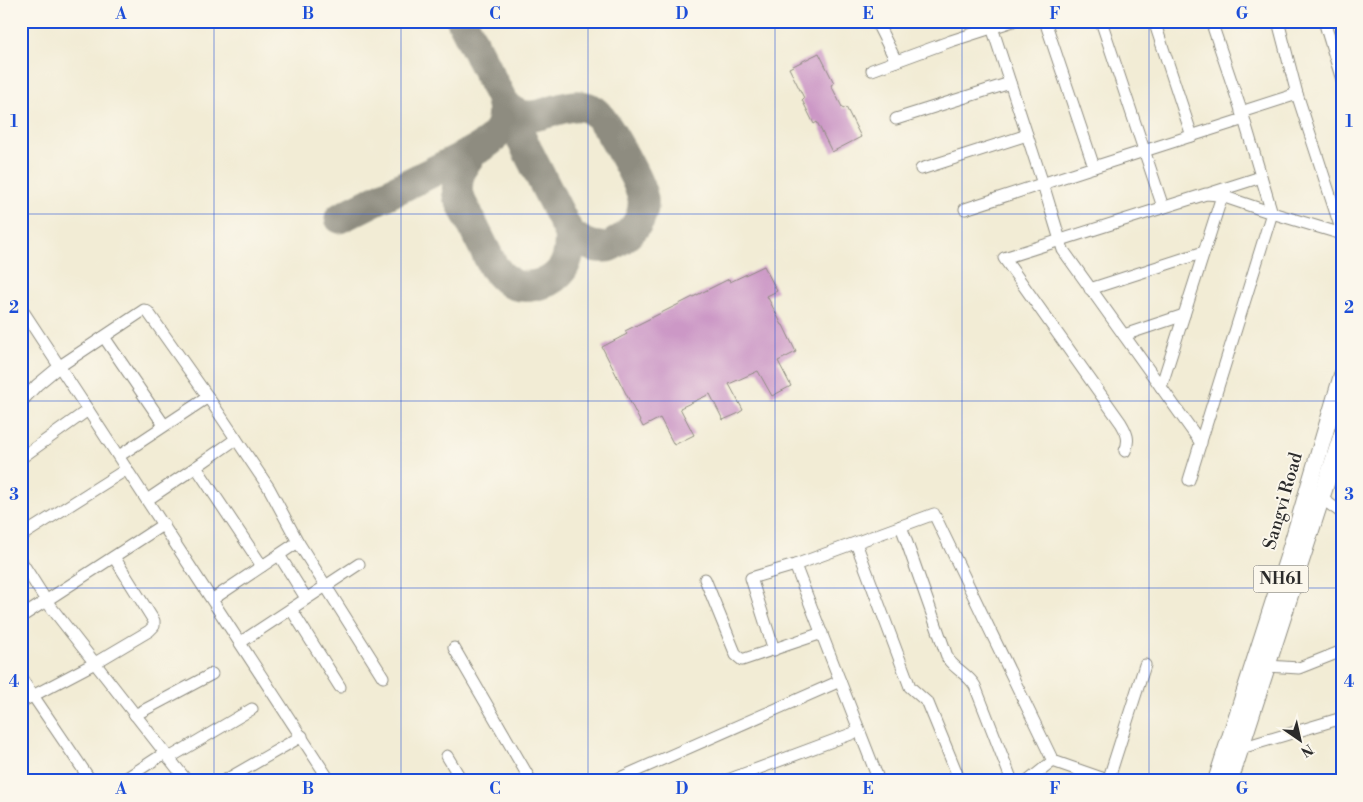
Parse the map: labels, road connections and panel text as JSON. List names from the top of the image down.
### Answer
{
  "streets": {
    "highway": ["Sangvi Road", "NH61"]
  },
  "north": "bottom right",
  "grid": {
    "columns": [
      "A",
      "B",
      "C",
      "D",
      "E",
      "F",
      "G"
    ],
    "rows": [
      "1",
      "2",
      "3",
      "4"
    ]
  }
}
